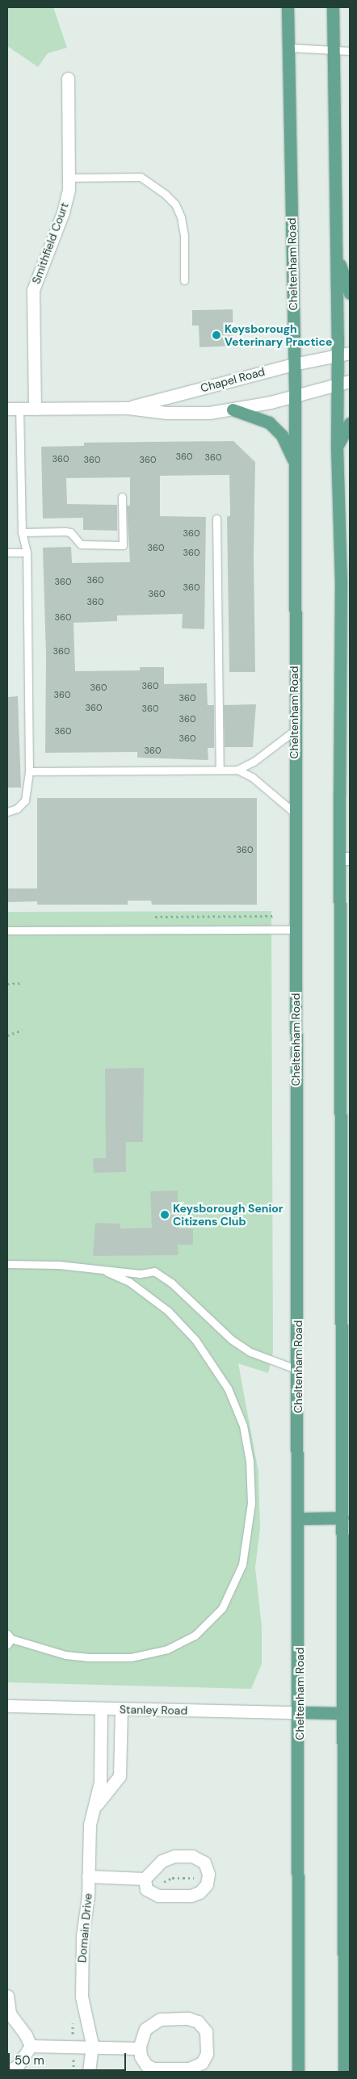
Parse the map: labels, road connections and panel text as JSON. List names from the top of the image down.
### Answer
{
  "streets": {
    "main road": ["Cheltenham Road"],
    "street": [
      "Smithfield Court",
      "Chapel Road",
      "Stanley Road",
      "Domain Drive"
    ]
  },
  "crossings": [
    ["Smithfield Court", "Chapel Road"],
    ["Cheltenham Road", "Chapel Road"],
    ["Cheltenham Road", "Stanley Road"],
    ["Stanley Road", "Domain Drive"]
  ],
  "places": ["Keysborough Veterinary Practice", "Keysborough Senior Citizens Club"],
  "house_numbers": [
    "360",
    "360",
    "360",
    "360",
    "360",
    "360",
    "360",
    "360",
    "360",
    "360",
    "360",
    "360",
    "360",
    "360",
    "360",
    "360",
    "360",
    "360",
    "360",
    "360",
    "360",
    "360",
    "360",
    "360",
    "360",
    "360"
  ],
  "scale_bar": "50 m"
}
